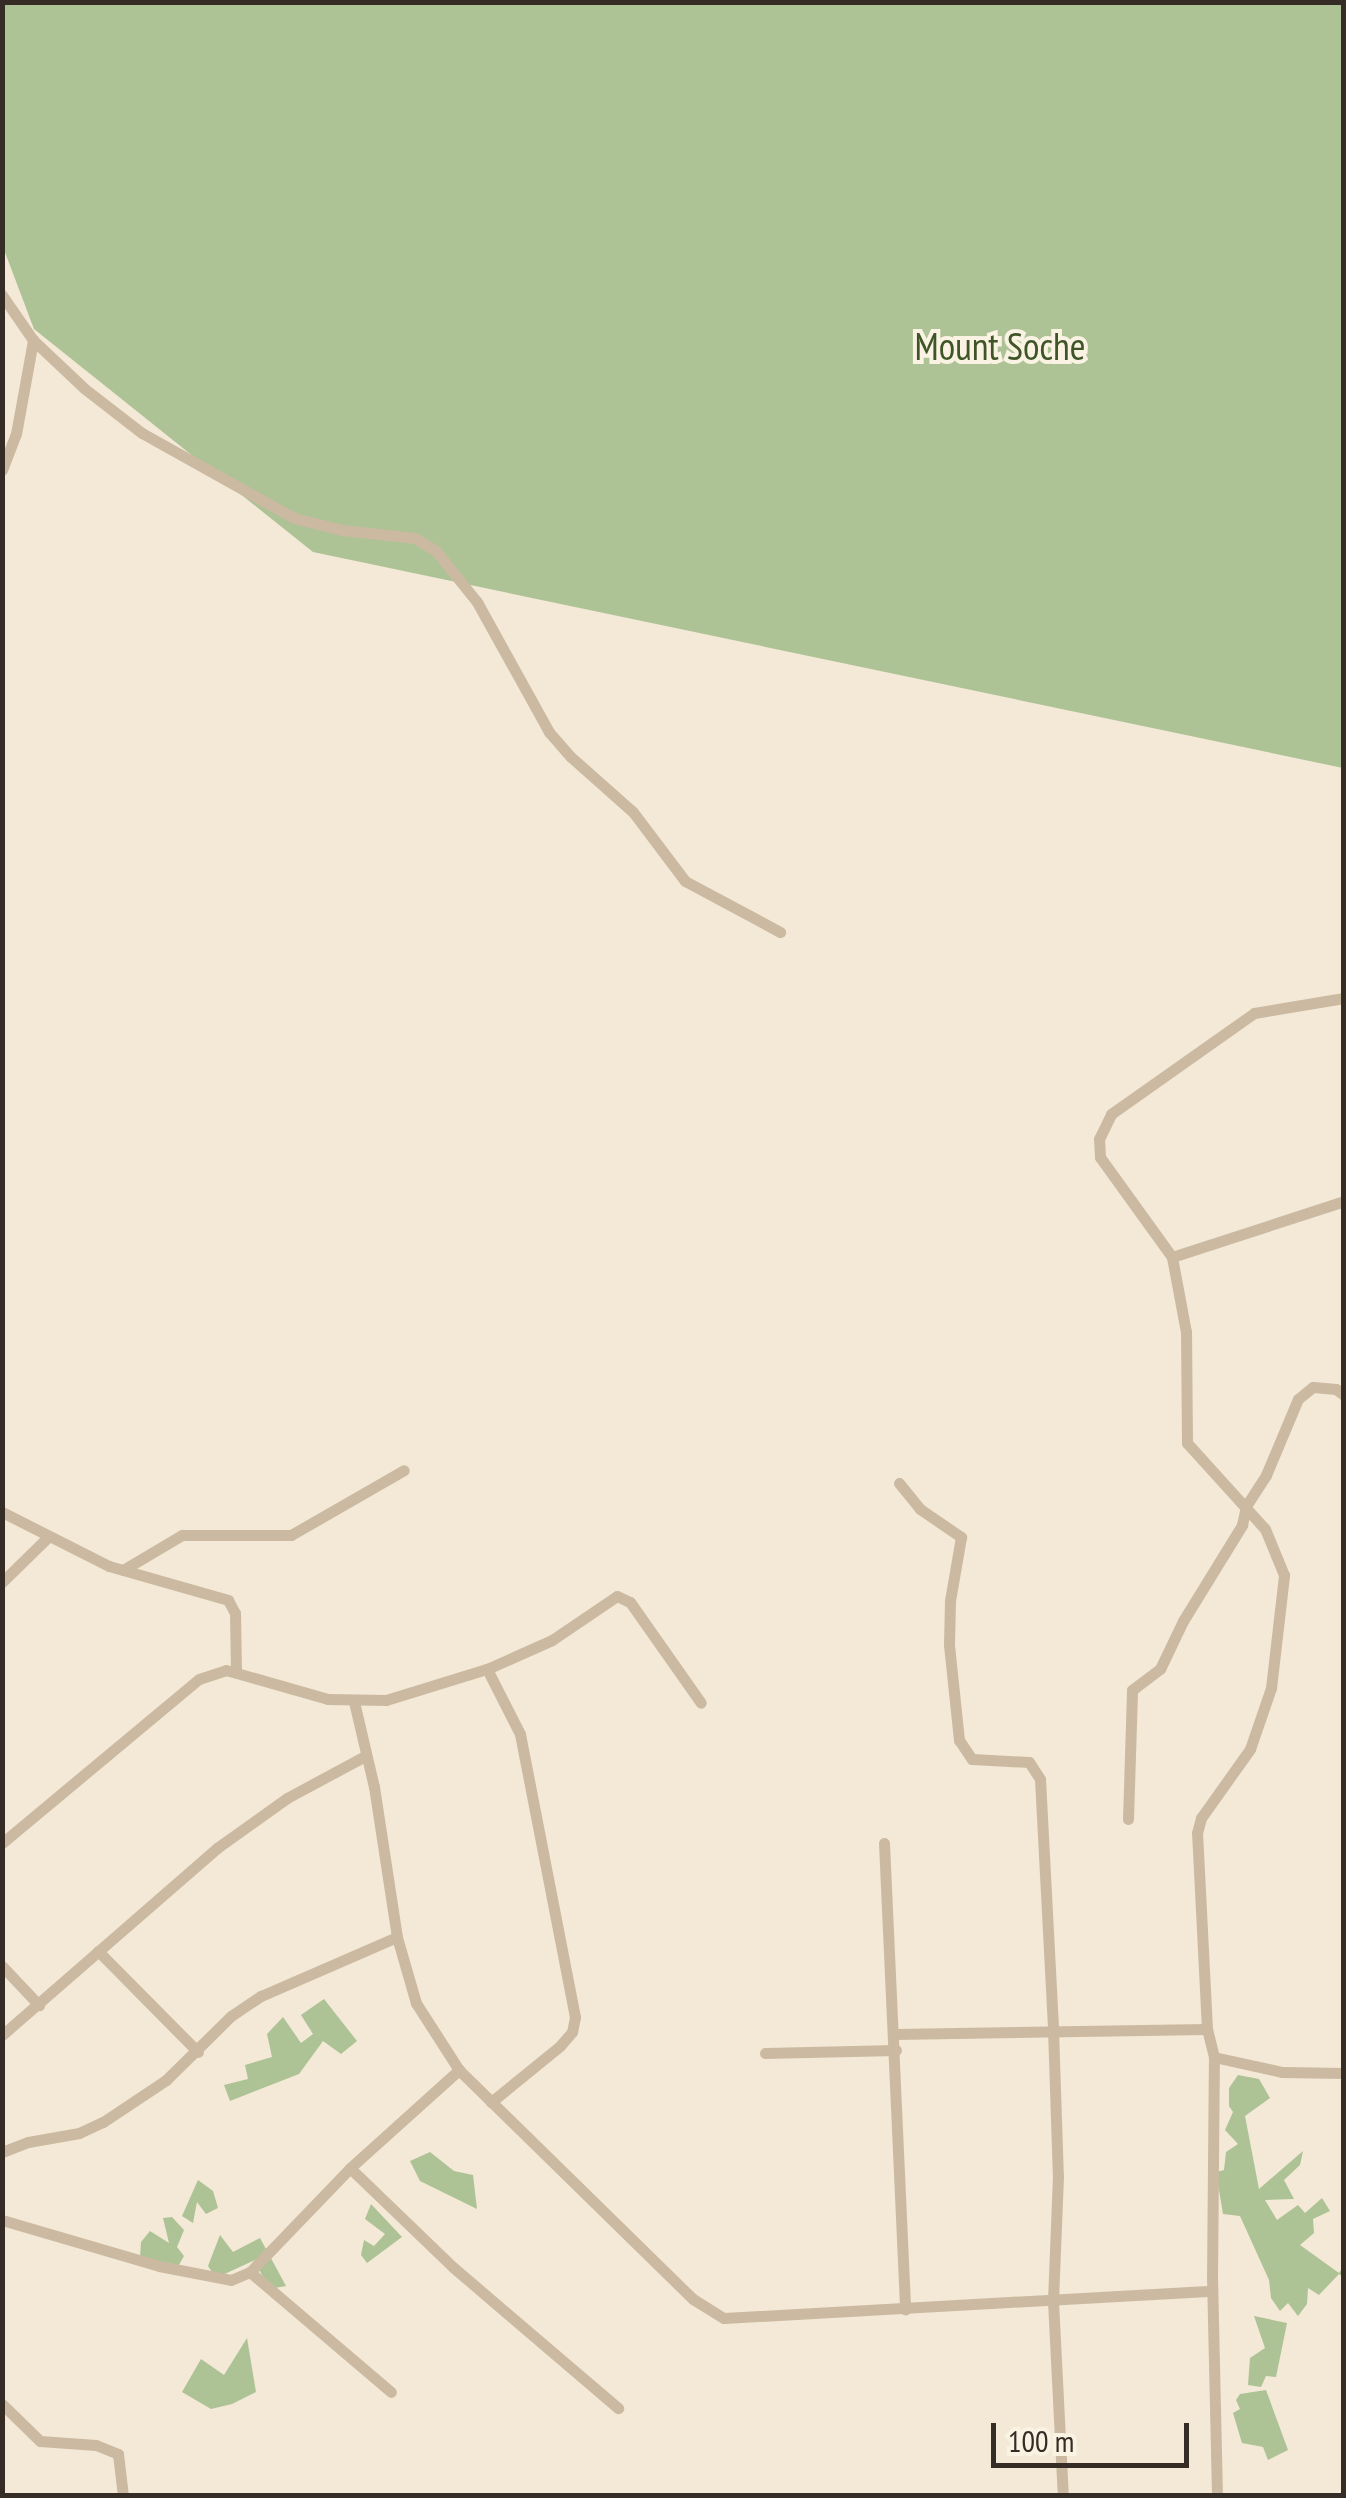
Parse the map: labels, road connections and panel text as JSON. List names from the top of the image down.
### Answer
{
  "parks": ["Mount Soche"],
  "scale_bar": "100 m"
}
